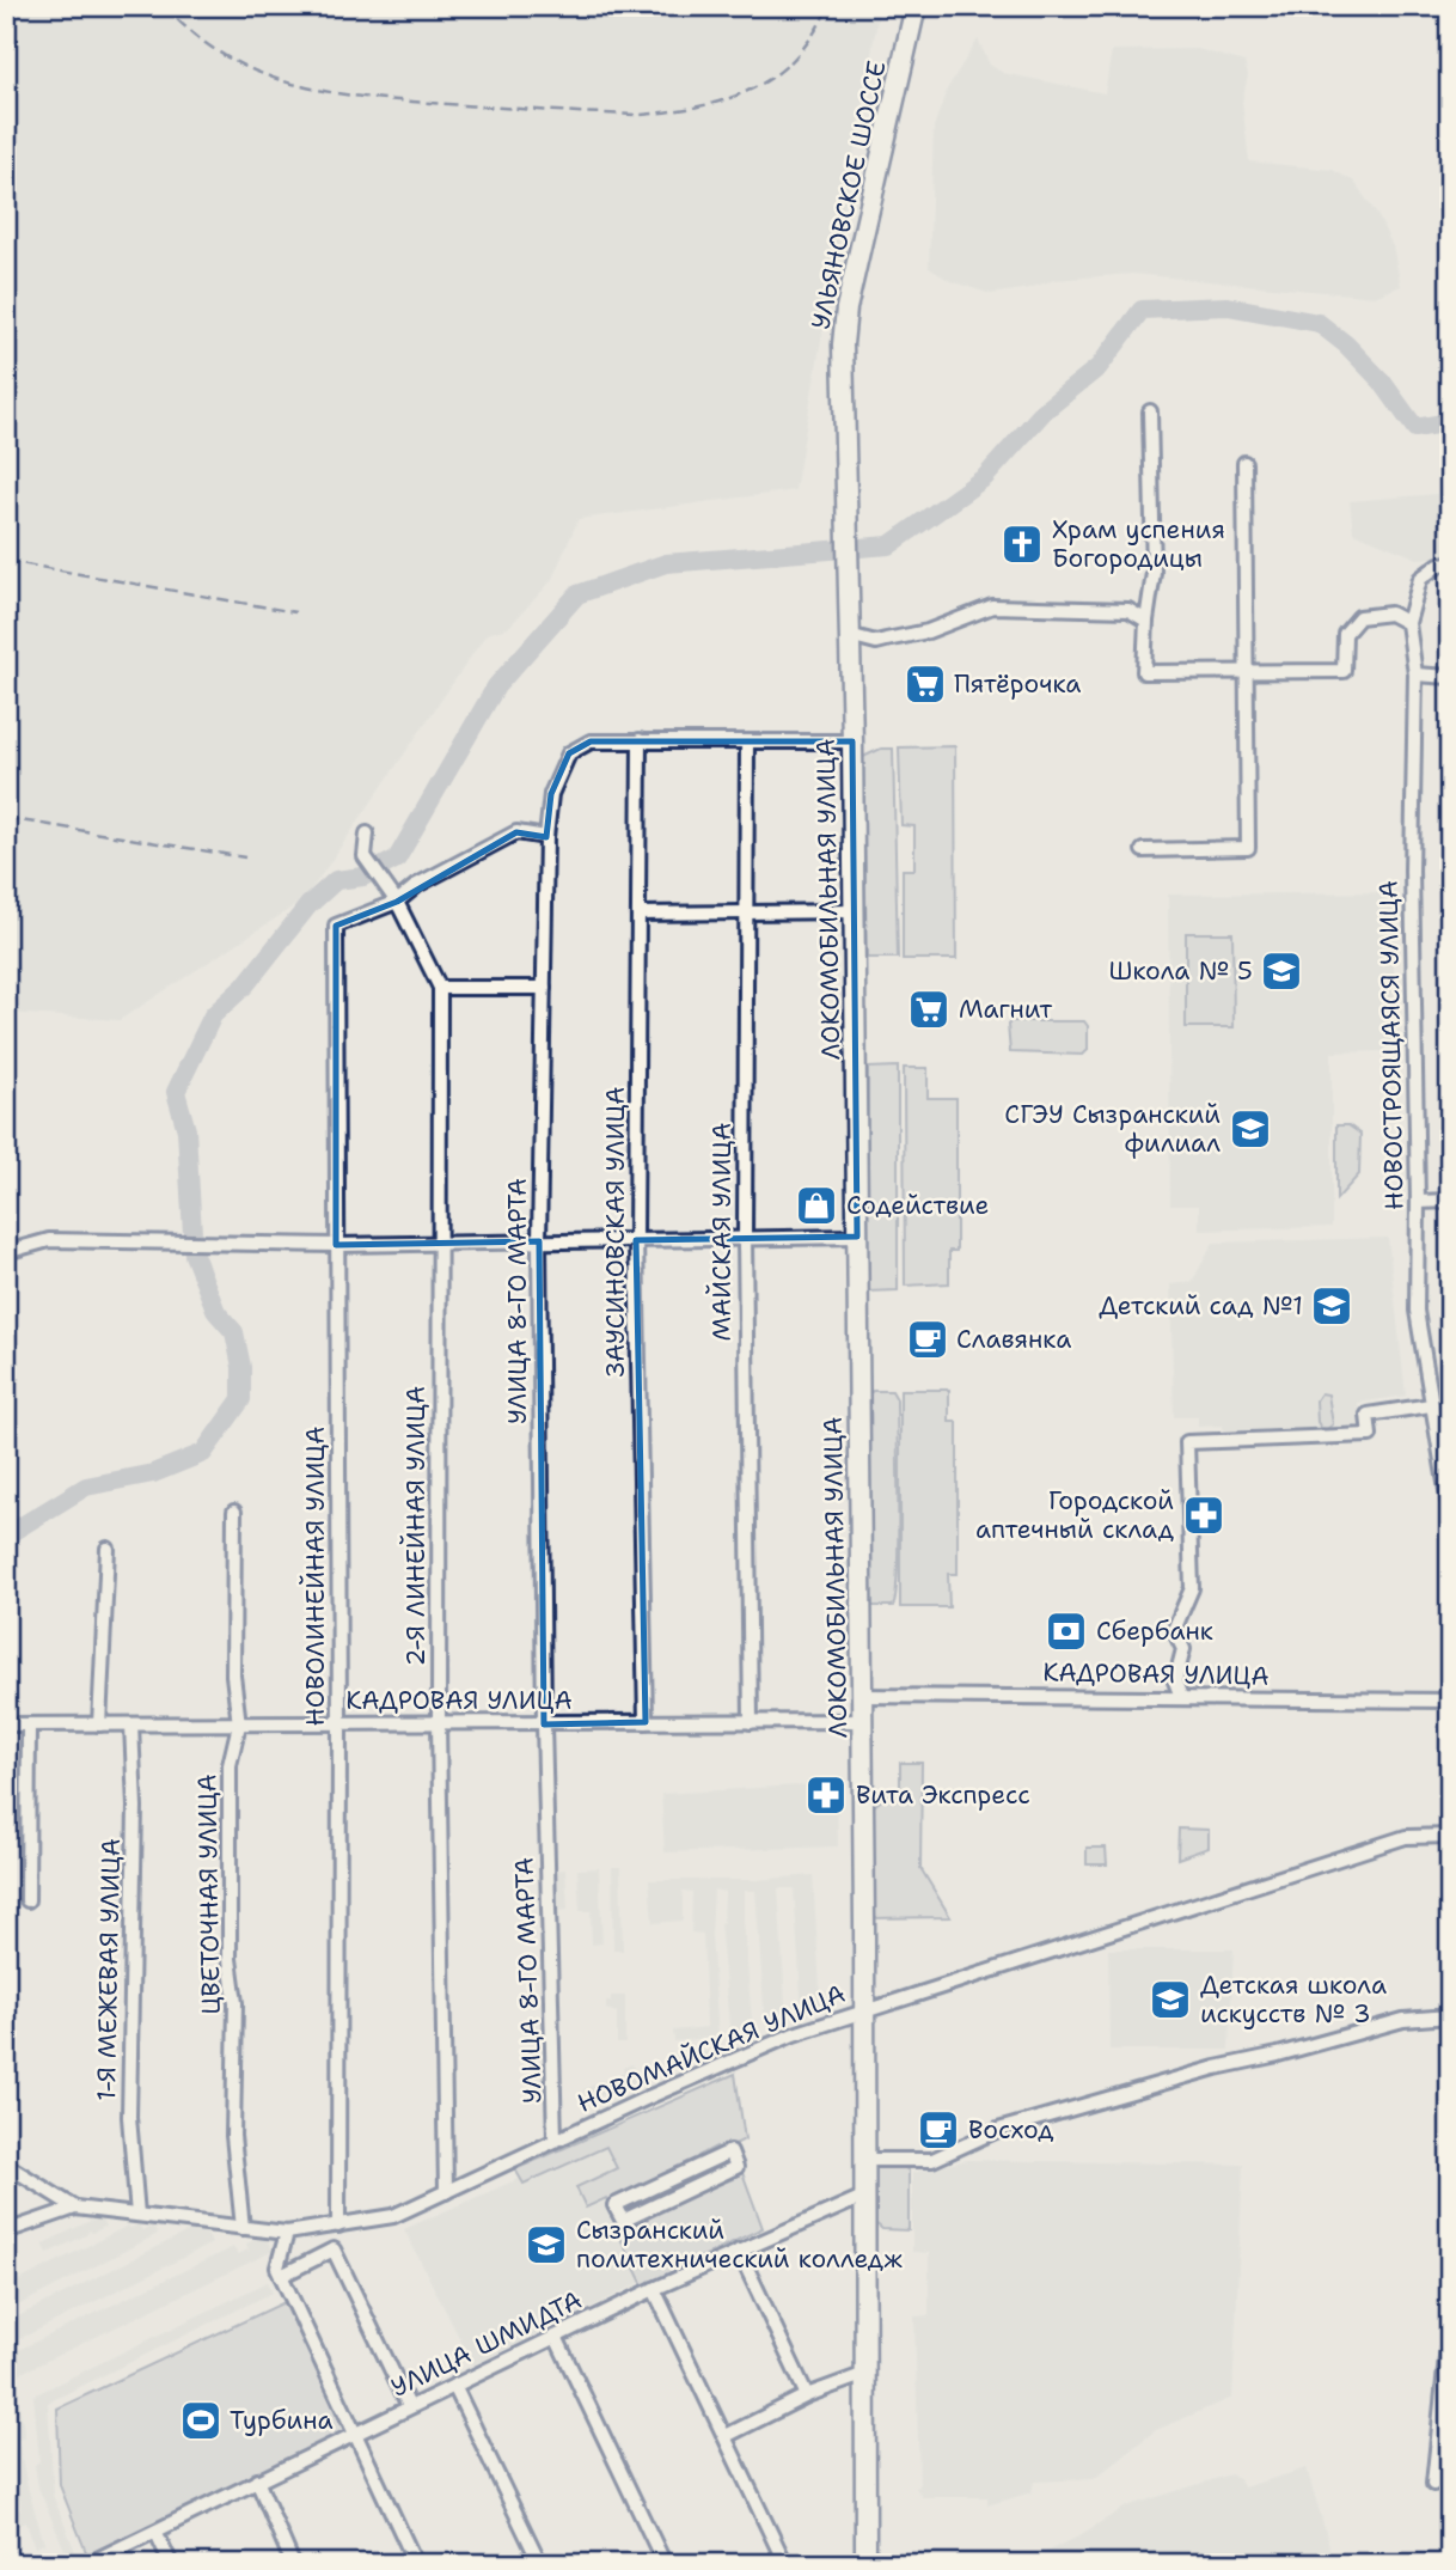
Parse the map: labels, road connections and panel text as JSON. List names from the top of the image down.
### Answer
{
  "streets": {
    "main road": ["УЛЬЯНОВСКОЕ ШОССЕ", "ЛОКОМОБИЛЬНАЯ УЛИЦА"],
    "street": [
      "НОВОСТРОЯЩАЯСЯ УЛИЦА",
      "ЗАУСИНОВСКАЯ УЛИЦА",
      "МАЙСКАЯ УЛИЦА",
      "УЛИЦА 8-ГО МАРТА",
      "2-Я ЛИНЕЙНАЯ УЛИЦА",
      "НОВОЛИНЕЙНАЯ УЛИЦА",
      "КАДРОВАЯ УЛИЦА",
      "ЦВЕТОЧНАЯ УЛИЦА",
      "1-Я МЕЖЕВАЯ УЛИЦА",
      "НОВОМАЙСКАЯ УЛИЦА",
      "УЛИЦА ШМИДТА"
    ]
  },
  "crossings": [
    ["УЛЬЯНОВСКОЕ ШОССЕ", "ЛОКОМОБИЛЬНАЯ УЛИЦА"],
    ["ЛОКОМОБИЛЬНАЯ УЛИЦА", "УЛИЦА 8-ГО МАРТА"],
    ["ЛОКОМОБИЛЬНАЯ УЛИЦА", "КАДРОВАЯ УЛИЦА"],
    ["ЛОКОМОБИЛЬНАЯ УЛИЦА", "НОВОМАЙСКАЯ УЛИЦА"],
    ["ЛОКОМОБИЛЬНАЯ УЛИЦА", "УЛИЦА ШМИДТА"],
    ["ЗАУСИНОВСКАЯ УЛИЦА", "УЛИЦА 8-ГО МАРТА"],
    ["ЗАУСИНОВСКАЯ УЛИЦА", "КАДРОВАЯ УЛИЦА"],
    ["МАЙСКАЯ УЛИЦА", "УЛИЦА 8-ГО МАРТА"],
    ["МАЙСКАЯ УЛИЦА", "КАДРОВАЯ УЛИЦА"],
    ["УЛИЦА 8-ГО МАРТА", "КАДРОВАЯ УЛИЦА"],
    ["УЛИЦА 8-ГО МАРТА", "НОВОМАЙСКАЯ УЛИЦА"],
    ["2-Я ЛИНЕЙНАЯ УЛИЦА", "НОВОЛИНЕЙНАЯ УЛИЦА"],
    ["2-Я ЛИНЕЙНАЯ УЛИЦА", "КАДРОВАЯ УЛИЦА"],
    ["2-Я ЛИНЕЙНАЯ УЛИЦА", "НОВОМАЙСКАЯ УЛИЦА"],
    ["НОВОЛИНЕЙНАЯ УЛИЦА", "КАДРОВАЯ УЛИЦА"],
    ["НОВОЛИНЕЙНАЯ УЛИЦА", "НОВОМАЙСКАЯ УЛИЦА"],
    ["КАДРОВАЯ УЛИЦА", "ЦВЕТОЧНАЯ УЛИЦА"],
    ["КАДРОВАЯ УЛИЦА", "1-Я МЕЖЕВАЯ УЛИЦА"],
    ["ЦВЕТОЧНАЯ УЛИЦА", "НОВОМАЙСКАЯ УЛИЦА"],
    ["1-Я МЕЖЕВАЯ УЛИЦА", "НОВОМАЙСКАЯ УЛИЦА"]
  ],
  "places": {
    "church": ["Храм успения Богородицы"],
    "supermarket": ["Пятёрочка", "Магнит"],
    "school or university": [
      "Школа № 5",
      "СГЭУ Сызранский филиал",
      "Детский сад №1",
      "Детская школа искусств № 3",
      "Сызранский политехнический колледж"
    ],
    "shop": ["Содействие"],
    "cafe": ["Славянка", "Восход"],
    "pharmacy": ["Городской аптечный склад", "Вита Экспресс"],
    "bank": ["Сбербанк"],
    "sports": ["Турбина"]
  }
}
